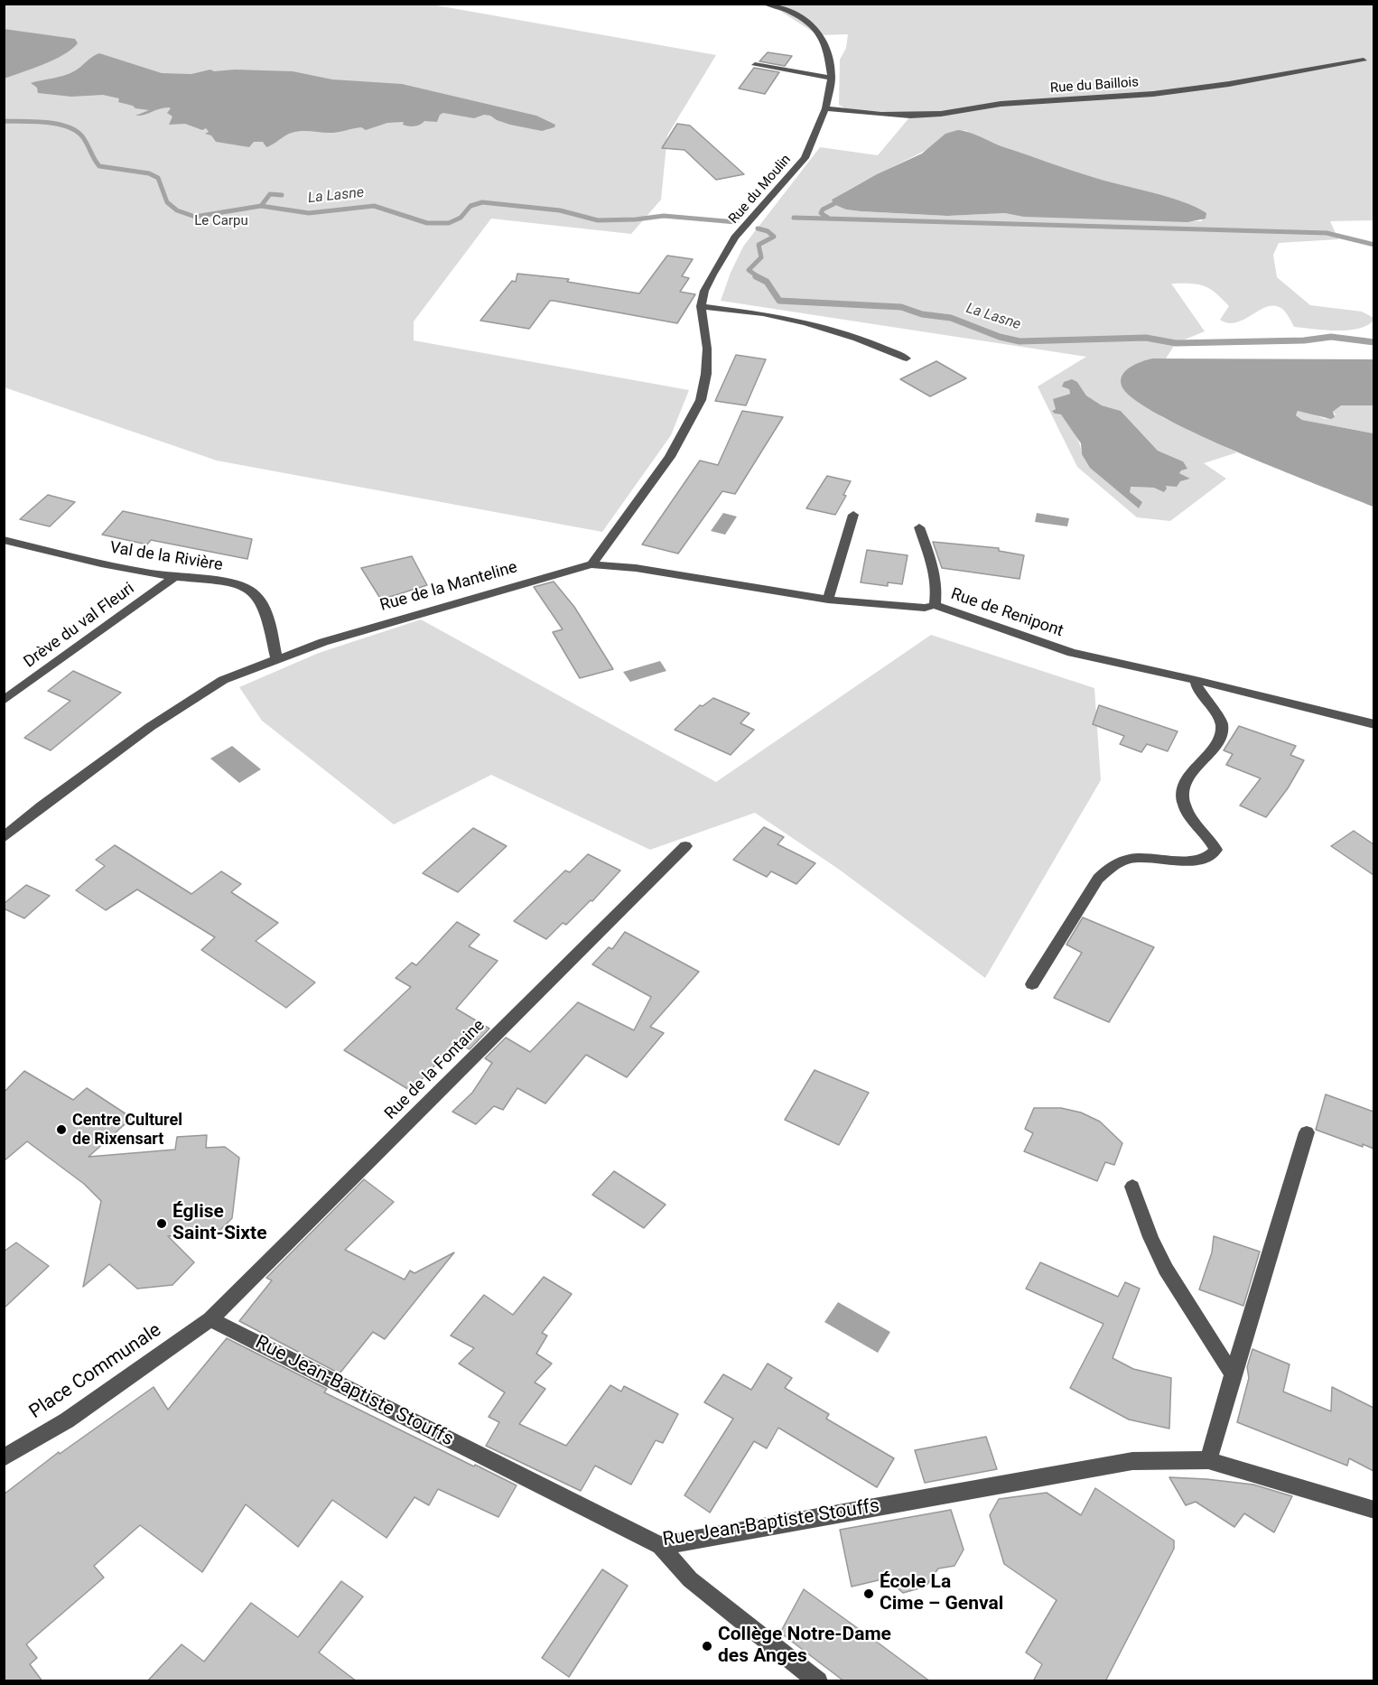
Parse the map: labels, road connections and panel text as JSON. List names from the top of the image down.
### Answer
{
  "streets": {
    "street": [
      "Rue du Baillois",
      "Rue du Moulin",
      "Val de la Rivière",
      "Rue de la Manteline",
      "Rue de Renipont",
      "Drève du val Fleuri",
      "Rue de la Fontaine",
      "Place Communale",
      "Rue Jean-Baptiste Stouffs"
    ]
  },
  "crossings": [
    ["Rue du Baillois", "Rue du Moulin"],
    ["Val de la Rivière", "Rue de la Manteline"],
    ["Val de la Rivière", "Drève du val Fleuri"],
    ["Rue de la Manteline", "Rue de Renipont"],
    ["Rue de la Fontaine", "Place Communale"],
    ["Rue de la Fontaine", "Rue Jean-Baptiste Stouffs"],
    ["Place Communale", "Rue Jean-Baptiste Stouffs"]
  ],
  "water": ["La Lasne"],
  "parks": ["Le Carpu"],
  "places": [
    "Centre Culturel de Rixensart",
    "Église Saint-Sixte",
    "École La Cime – Genval",
    "Collège Notre-Dame des Anges"
  ]
}
